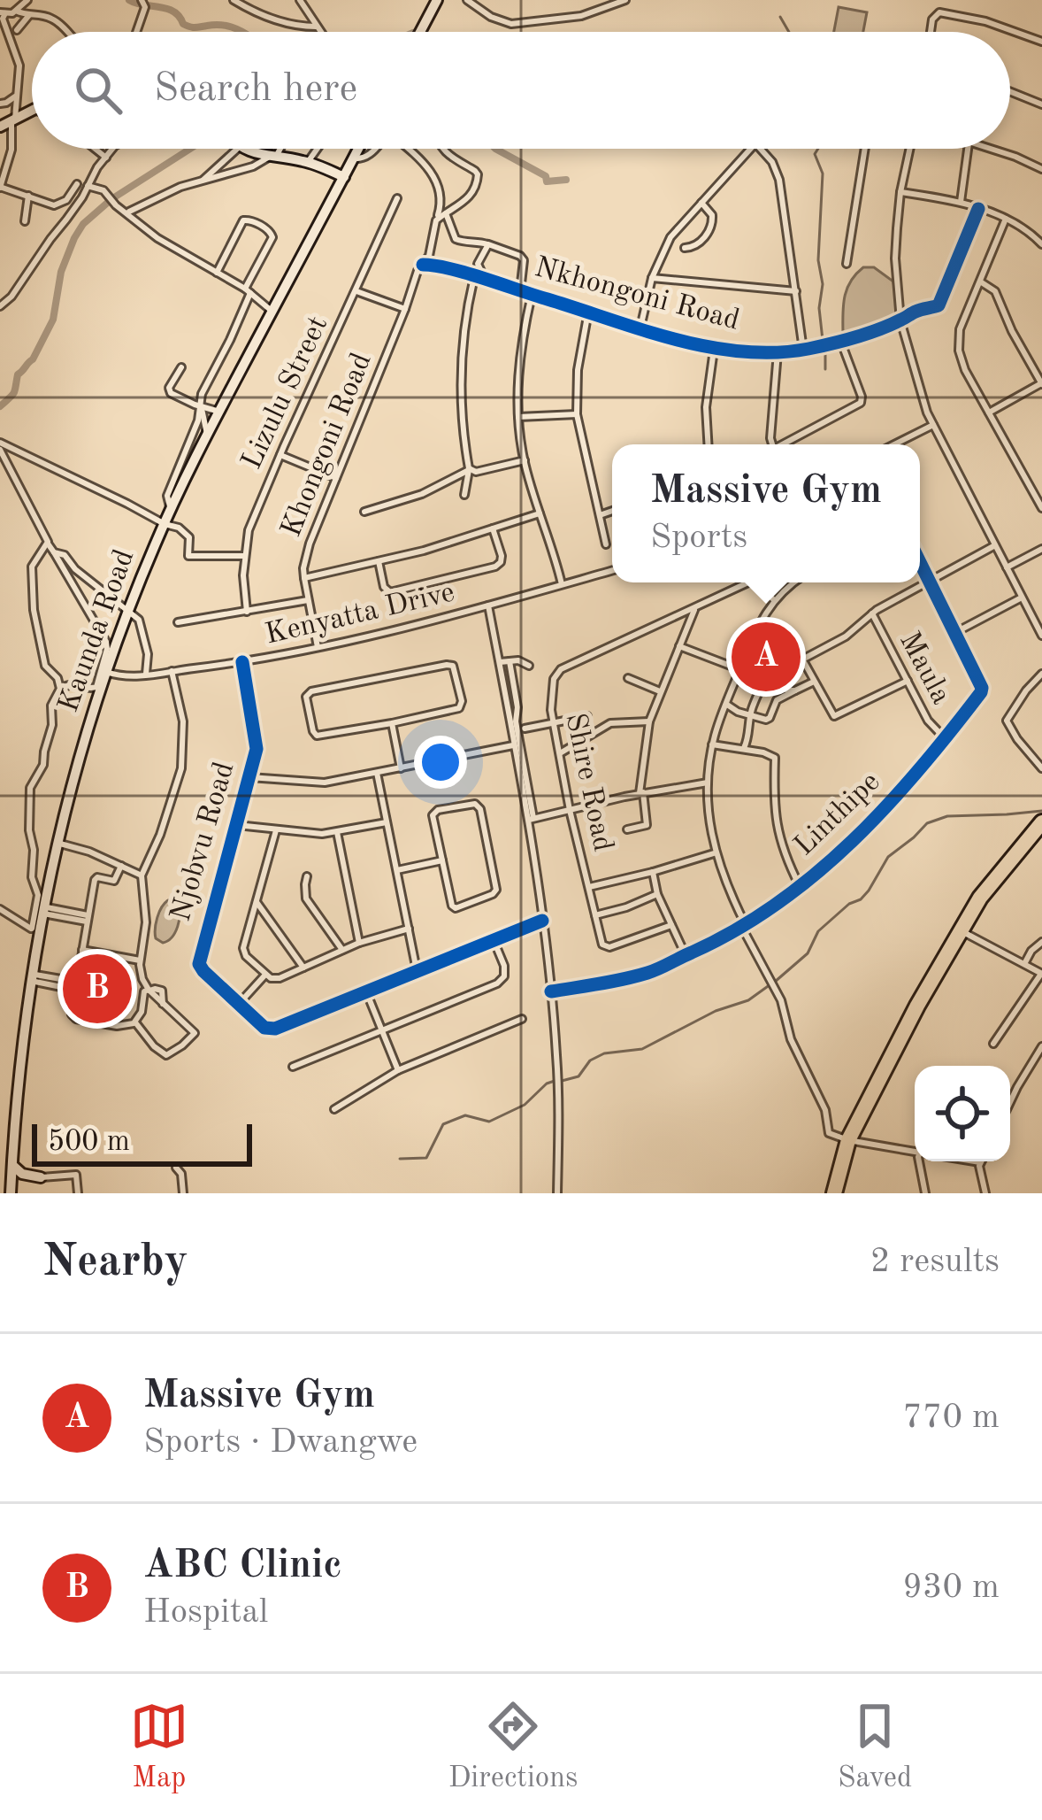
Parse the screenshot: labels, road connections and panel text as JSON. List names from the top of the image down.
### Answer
{
  "streets": {
    "main road": ["Kaunda Road"],
    "street": [
      "Nkhongoni Road",
      "Lizulu Street",
      "Khongoni Road",
      "Kenyatta Drive",
      "Maula",
      "Shire Road",
      "Linthipe",
      "Njobvu Road"
    ]
  },
  "crossings": [
    ["Nkhongoni Road", "Khongoni Road"],
    ["Khongoni Road", "Kenyatta Drive"],
    ["Kenyatta Drive", "Kaunda Road"],
    ["Kenyatta Drive", "Njobvu Road"],
    ["Maula", "Linthipe"]
  ],
  "scale_bar": "500 m",
  "page": {
    "search": "Search here",
    "popup": ["Massive Gym", "Sports"],
    "pins": ["A", "B"],
    "scale": "500 m",
    "heading": ["Nearby", "2 results"],
    "list": [
      {
        "mark": "A",
        "name": "Massive Gym",
        "note": "Sports · Dwangwe",
        "value": "770 m"
      },
      {
        "mark": "B",
        "name": "ABC Clinic",
        "note": "Hospital",
        "value": "930 m"
      }
    ],
    "nav": ["Map", "Directions", "Saved"]
  }
}
